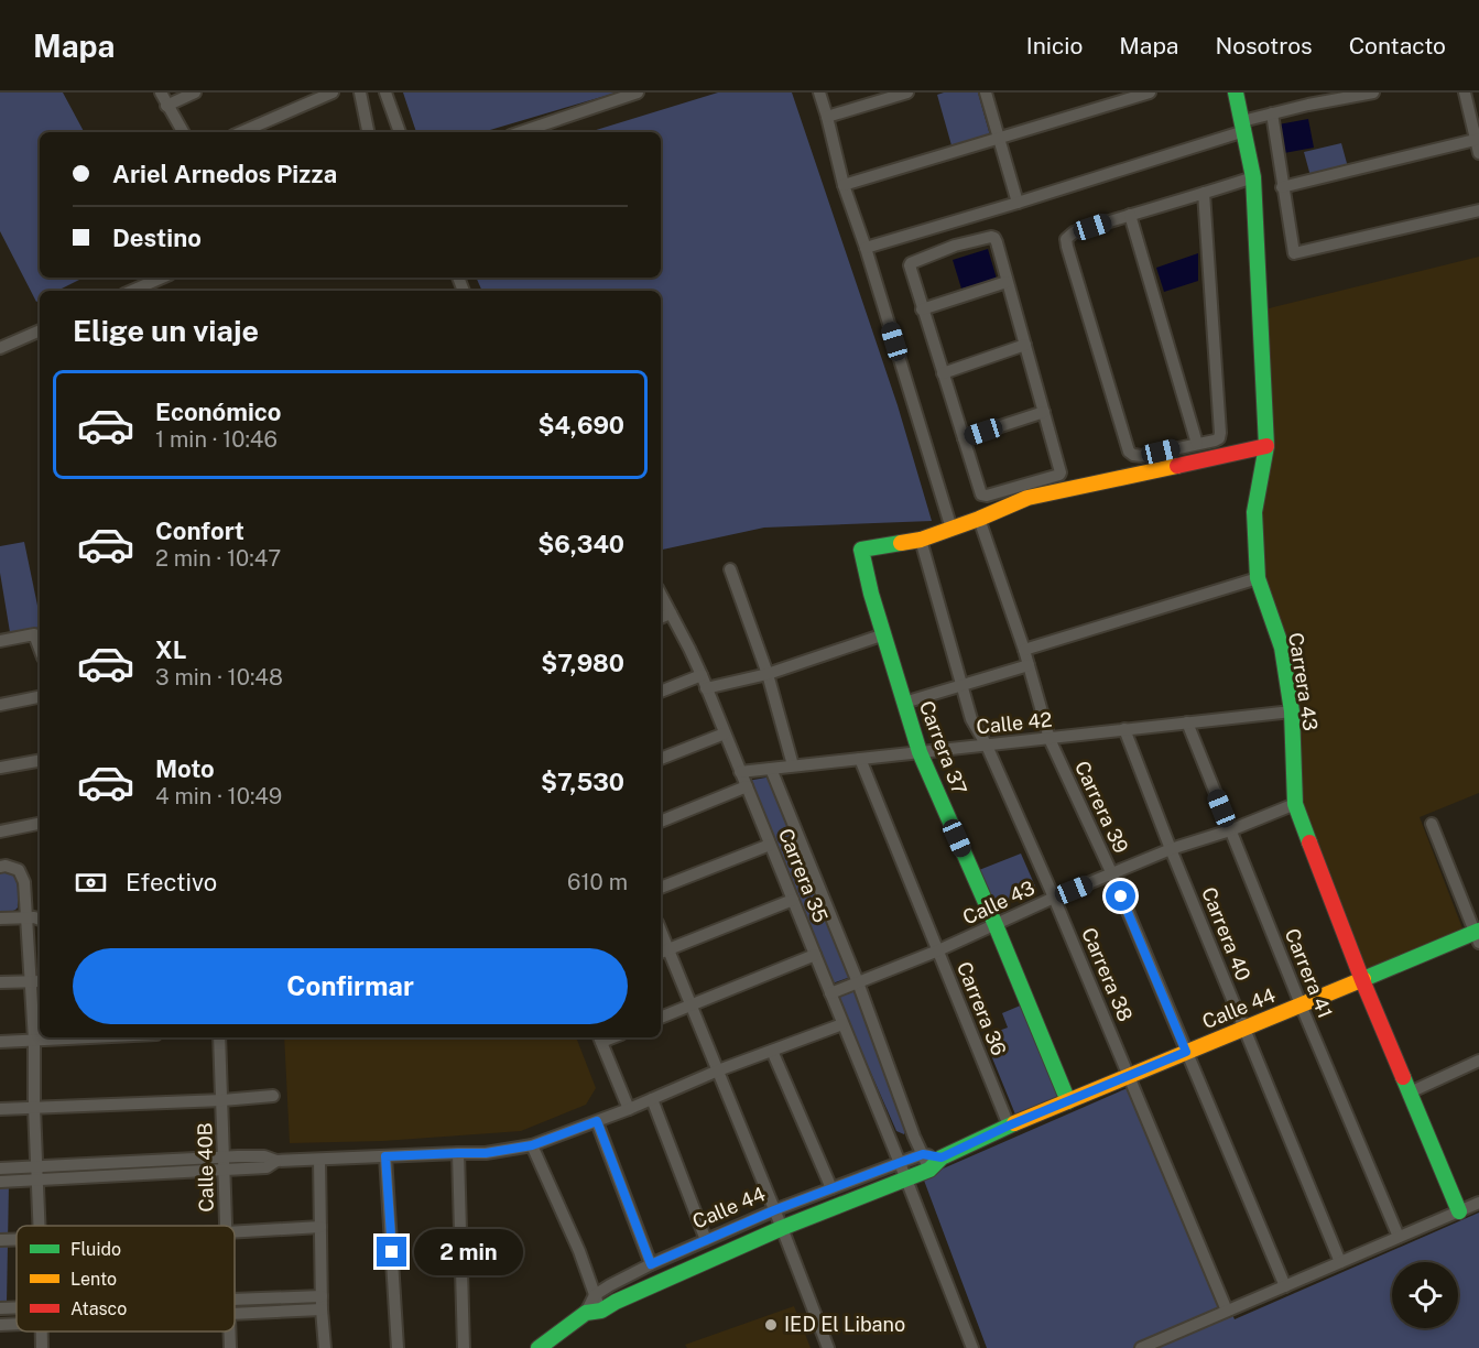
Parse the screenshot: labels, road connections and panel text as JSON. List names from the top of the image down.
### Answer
{
  "streets": {
    "street": [
      "Carrera 43",
      "Calle 42",
      "Carrera 37",
      "Carrera 39",
      "Carrera 35",
      "Calle 43",
      "Carrera 40",
      "Carrera 41",
      "Carrera 38",
      "Carrera 36",
      "Calle 44",
      "Calle 40B"
    ]
  },
  "crossings": [
    ["Carrera 43", "Calle 42"],
    ["Carrera 43", "Calle 43"],
    ["Carrera 43", "Calle 44"],
    ["Calle 42", "Carrera 37"],
    ["Calle 42", "Carrera 39"],
    ["Calle 42", "Carrera 35"],
    ["Calle 42", "Carrera 40"],
    ["Calle 42", "Carrera 41"],
    ["Calle 42", "Carrera 38"],
    ["Calle 42", "Carrera 36"],
    ["Carrera 37", "Calle 43"],
    ["Carrera 37", "Carrera 38"],
    ["Carrera 37", "Calle 44"],
    ["Carrera 39", "Calle 43"],
    ["Carrera 39", "Calle 44"],
    ["Carrera 35", "Calle 43"],
    ["Carrera 35", "Calle 44"],
    ["Calle 43", "Carrera 40"],
    ["Calle 43", "Carrera 41"],
    ["Calle 43", "Carrera 38"],
    ["Calle 43", "Carrera 36"],
    ["Carrera 40", "Calle 44"],
    ["Carrera 41", "Calle 44"],
    ["Carrera 38", "Calle 44"],
    ["Carrera 36", "Calle 44"]
  ],
  "places": ["IED El Libano"],
  "legend": ["Fluido", "Lento", "Atasco"],
  "page": {
    "header": "Mapa",
    "nav": [
      "Inicio",
      "Mapa",
      "Nosotros",
      "Contacto"
    ],
    "banner": ["Ariel Arnedos Pizza", "Destino"],
    "heading": "Elige un viaje",
    "list": [
      {
        "name": "Económico",
        "note": "1 min · 10:46",
        "value": "$4,690"
      },
      {
        "name": "Confort",
        "note": "2 min · 10:47",
        "value": "$6,340"
      },
      {
        "name": "XL",
        "note": "3 min · 10:48",
        "value": "$7,980"
      },
      {
        "name": "Moto",
        "note": "4 min · 10:49",
        "value": "$7,530"
      }
    ],
    "pay": ["Efectivo", "610 m"],
    "buttons": "Confirmar",
    "bubble": "2 min"
  }
}
